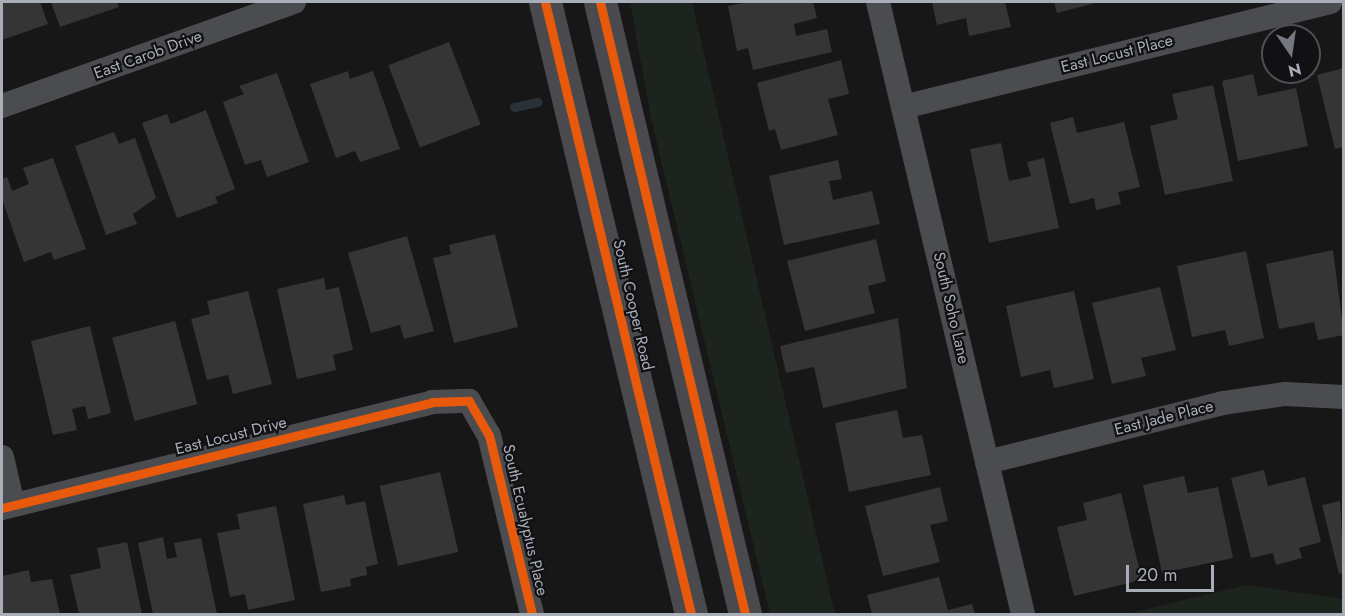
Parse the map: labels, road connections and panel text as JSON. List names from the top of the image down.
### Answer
{
  "streets": {
    "main road": ["South Cooper Road"],
    "street": [
      "East Locust Place",
      "East Carob Drive",
      "South Soho Lane",
      "East Jade Place",
      "East Locust Drive",
      "South Ecualyptus Place"
    ]
  },
  "crossings": [
    ["East Locust Place", "South Soho Lane"],
    ["South Soho Lane", "East Jade Place"],
    ["East Locust Drive", "South Ecualyptus Place"]
  ],
  "scale_bar": "20 m",
  "north": "bottom"
}
